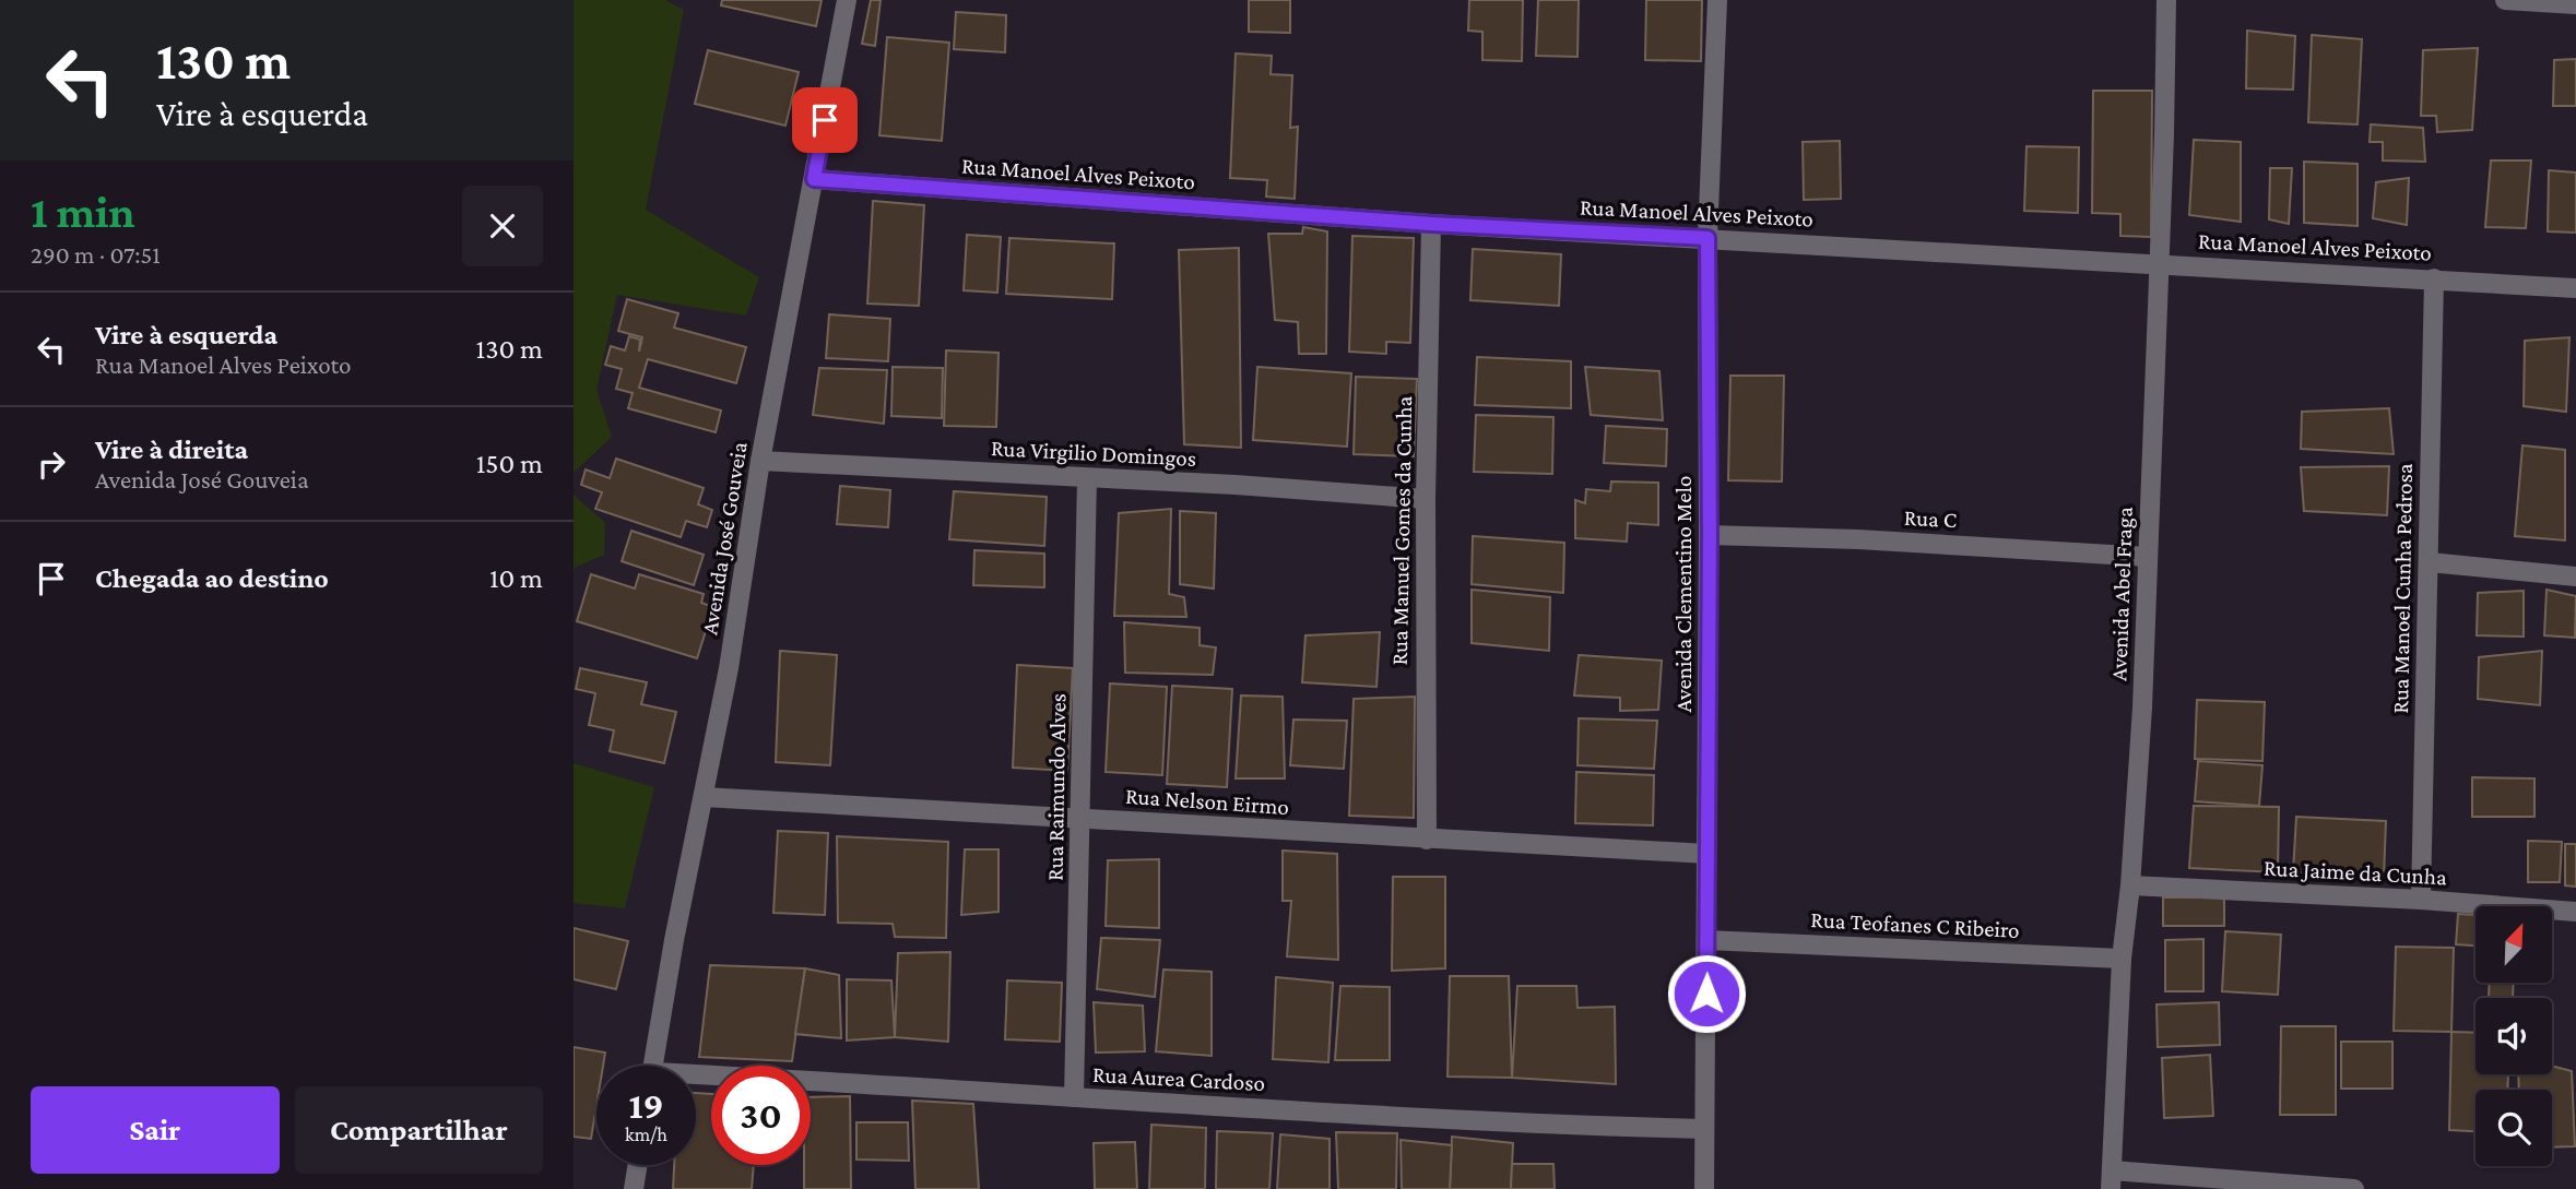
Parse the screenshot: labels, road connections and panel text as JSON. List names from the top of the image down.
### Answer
{
  "streets": {
    "street": [
      "Rua Manoel Alves Peixoto",
      "Rua Virgilio Domingos",
      "Rua C",
      "Rua Manuel Gomes da Cunha",
      "Avenida José Gouveia",
      "Rua Manoel Cunha Pedrosa",
      "Avenida Clementino Melo",
      "Avenida Abel Fraga",
      "Rua Raimundo Alves",
      "Rua Nelson Eirmo",
      "Rua Jaime da Cunha",
      "Rua Teofanes C Ribeiro",
      "Rua Aurea Cardoso"
    ]
  },
  "crossings": [
    ["Rua Manoel Alves Peixoto", "Rua Manuel Gomes da Cunha"],
    ["Rua Manoel Alves Peixoto", "Avenida José Gouveia"],
    ["Rua Manoel Alves Peixoto", "Rua Manoel Cunha Pedrosa"],
    ["Rua Manoel Alves Peixoto", "Avenida Clementino Melo"],
    ["Rua Manoel Alves Peixoto", "Avenida Abel Fraga"],
    ["Rua Virgilio Domingos", "Rua Manuel Gomes da Cunha"],
    ["Rua Virgilio Domingos", "Avenida José Gouveia"],
    ["Rua Virgilio Domingos", "Rua Raimundo Alves"],
    ["Rua C", "Avenida Clementino Melo"],
    ["Rua C", "Avenida Abel Fraga"],
    ["Rua Manuel Gomes da Cunha", "Rua Nelson Eirmo"],
    ["Avenida José Gouveia", "Rua Nelson Eirmo"],
    ["Rua Manoel Cunha Pedrosa", "Rua Jaime da Cunha"],
    ["Avenida Clementino Melo", "Rua Nelson Eirmo"],
    ["Avenida Clementino Melo", "Rua Teofanes C Ribeiro"],
    ["Avenida Clementino Melo", "Rua Aurea Cardoso"],
    ["Avenida Abel Fraga", "Rua Jaime da Cunha"],
    ["Avenida Abel Fraga", "Rua Teofanes C Ribeiro"],
    ["Rua Raimundo Alves", "Rua Nelson Eirmo"],
    ["Rua Raimundo Alves", "Rua Aurea Cardoso"]
  ],
  "north": "top right",
  "page": {
    "turn": ["130 m", "Vire à esquerda"],
    "heading": ["1 min", "290 m · 07:51"],
    "list": [
      {
        "name": "Vire à esquerda",
        "note": "Rua Manoel Alves Peixoto",
        "value": "130 m"
      },
      {
        "name": "Vire à direita",
        "note": "Avenida José Gouveia",
        "value": "150 m"
      },
      {
        "name": "Chegada ao destino",
        "value": "10 m"
      }
    ],
    "speed": "19 km/h",
    "limit": "30",
    "buttons": ["Sair", "Compartilhar"]
  }
}
